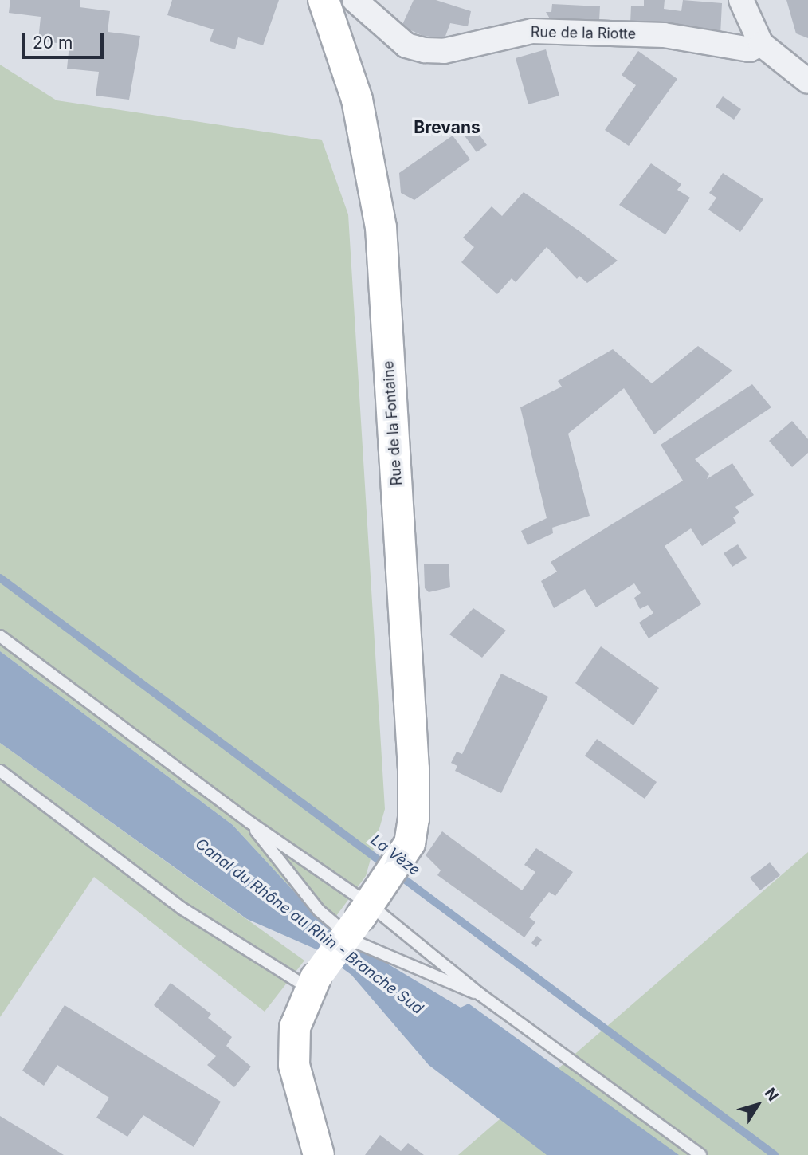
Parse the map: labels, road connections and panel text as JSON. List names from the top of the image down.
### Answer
{
  "streets": {
    "street": ["Rue de la Riotte", "Rue de la Fontaine"]
  },
  "districts": ["Brevans"],
  "water": ["La Vèze", "Canal du Rhône au Rhin - Branche Sud"],
  "scale_bar": "20 m",
  "north": "top right"
}
